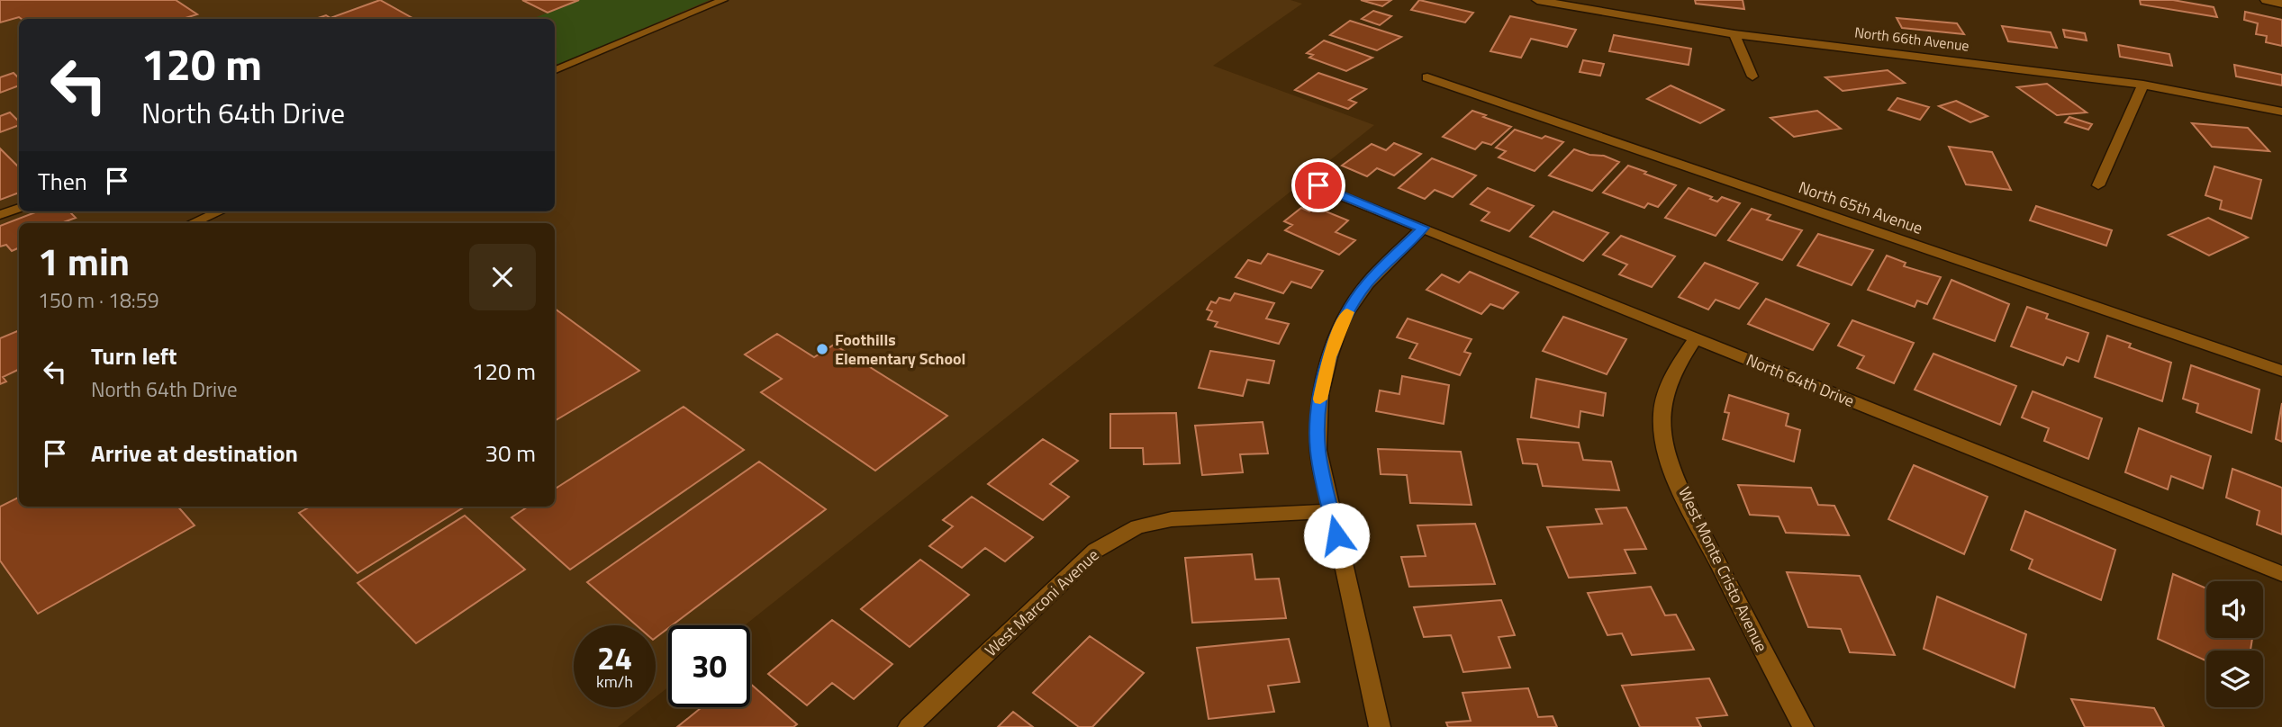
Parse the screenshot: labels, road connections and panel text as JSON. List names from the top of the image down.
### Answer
{
  "streets": {
    "street": [
      "North 66th Avenue",
      "North 65th Avenue",
      "North 64th Drive",
      "West Monte Cristo Avenue",
      "West Marconi Avenue"
    ]
  },
  "crossings": [
    ["North 64th Drive", "West Monte Cristo Avenue"]
  ],
  "places": ["Foothills Elementary School"],
  "page": {
    "turn": ["120 m", "North 64th Drive"],
    "then": "Then",
    "heading": ["1 min", "150 m · 18:59"],
    "list": [
      {
        "name": "Turn left",
        "note": "North 64th Drive",
        "value": "120 m"
      },
      {
        "name": "Arrive at destination",
        "value": "30 m"
      }
    ],
    "speed": "24 km/h",
    "limit": "30"
  }
}
